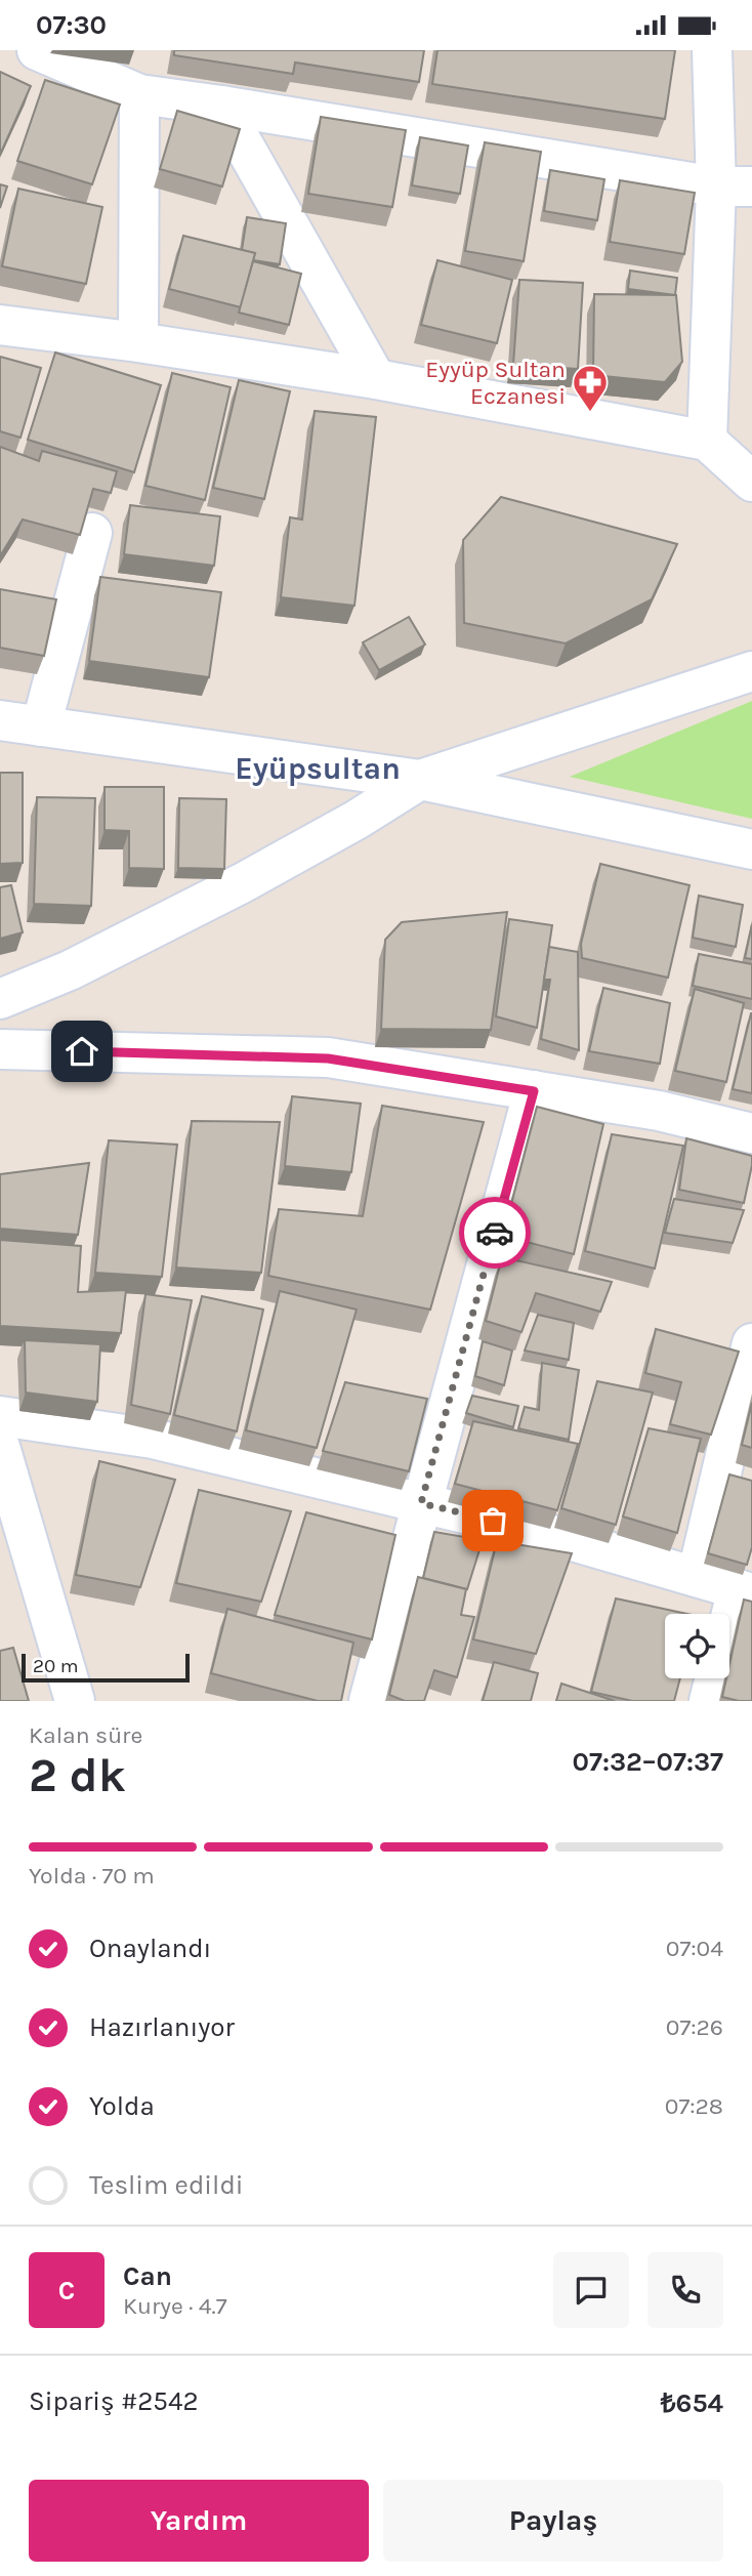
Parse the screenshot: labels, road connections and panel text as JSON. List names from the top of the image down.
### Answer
{
  "districts": ["Eyüpsultan"],
  "places": {
    "pharmacy": ["Eyyüp Sultan Eczanesi"]
  },
  "scale_bar": "20 m",
  "page": {
    "status": "07:30",
    "scale": "20 m",
    "heading": ["2 dk", "Kalan süre", "07:32–07:37"],
    "panel": [
      "Can",
      "Kurye · 4.7",
      "Sipariş #2542",
      "₺654"
    ],
    "bar": "Yolda · 70 m",
    "list": [
      ["Onaylandı", "07:04"],
      ["Hazırlanıyor", "07:26"],
      ["Yolda", "07:28"],
      "Teslim edildi"
    ],
    "round": "C",
    "buttons": ["Yardım", "Paylaş"]
  }
}
